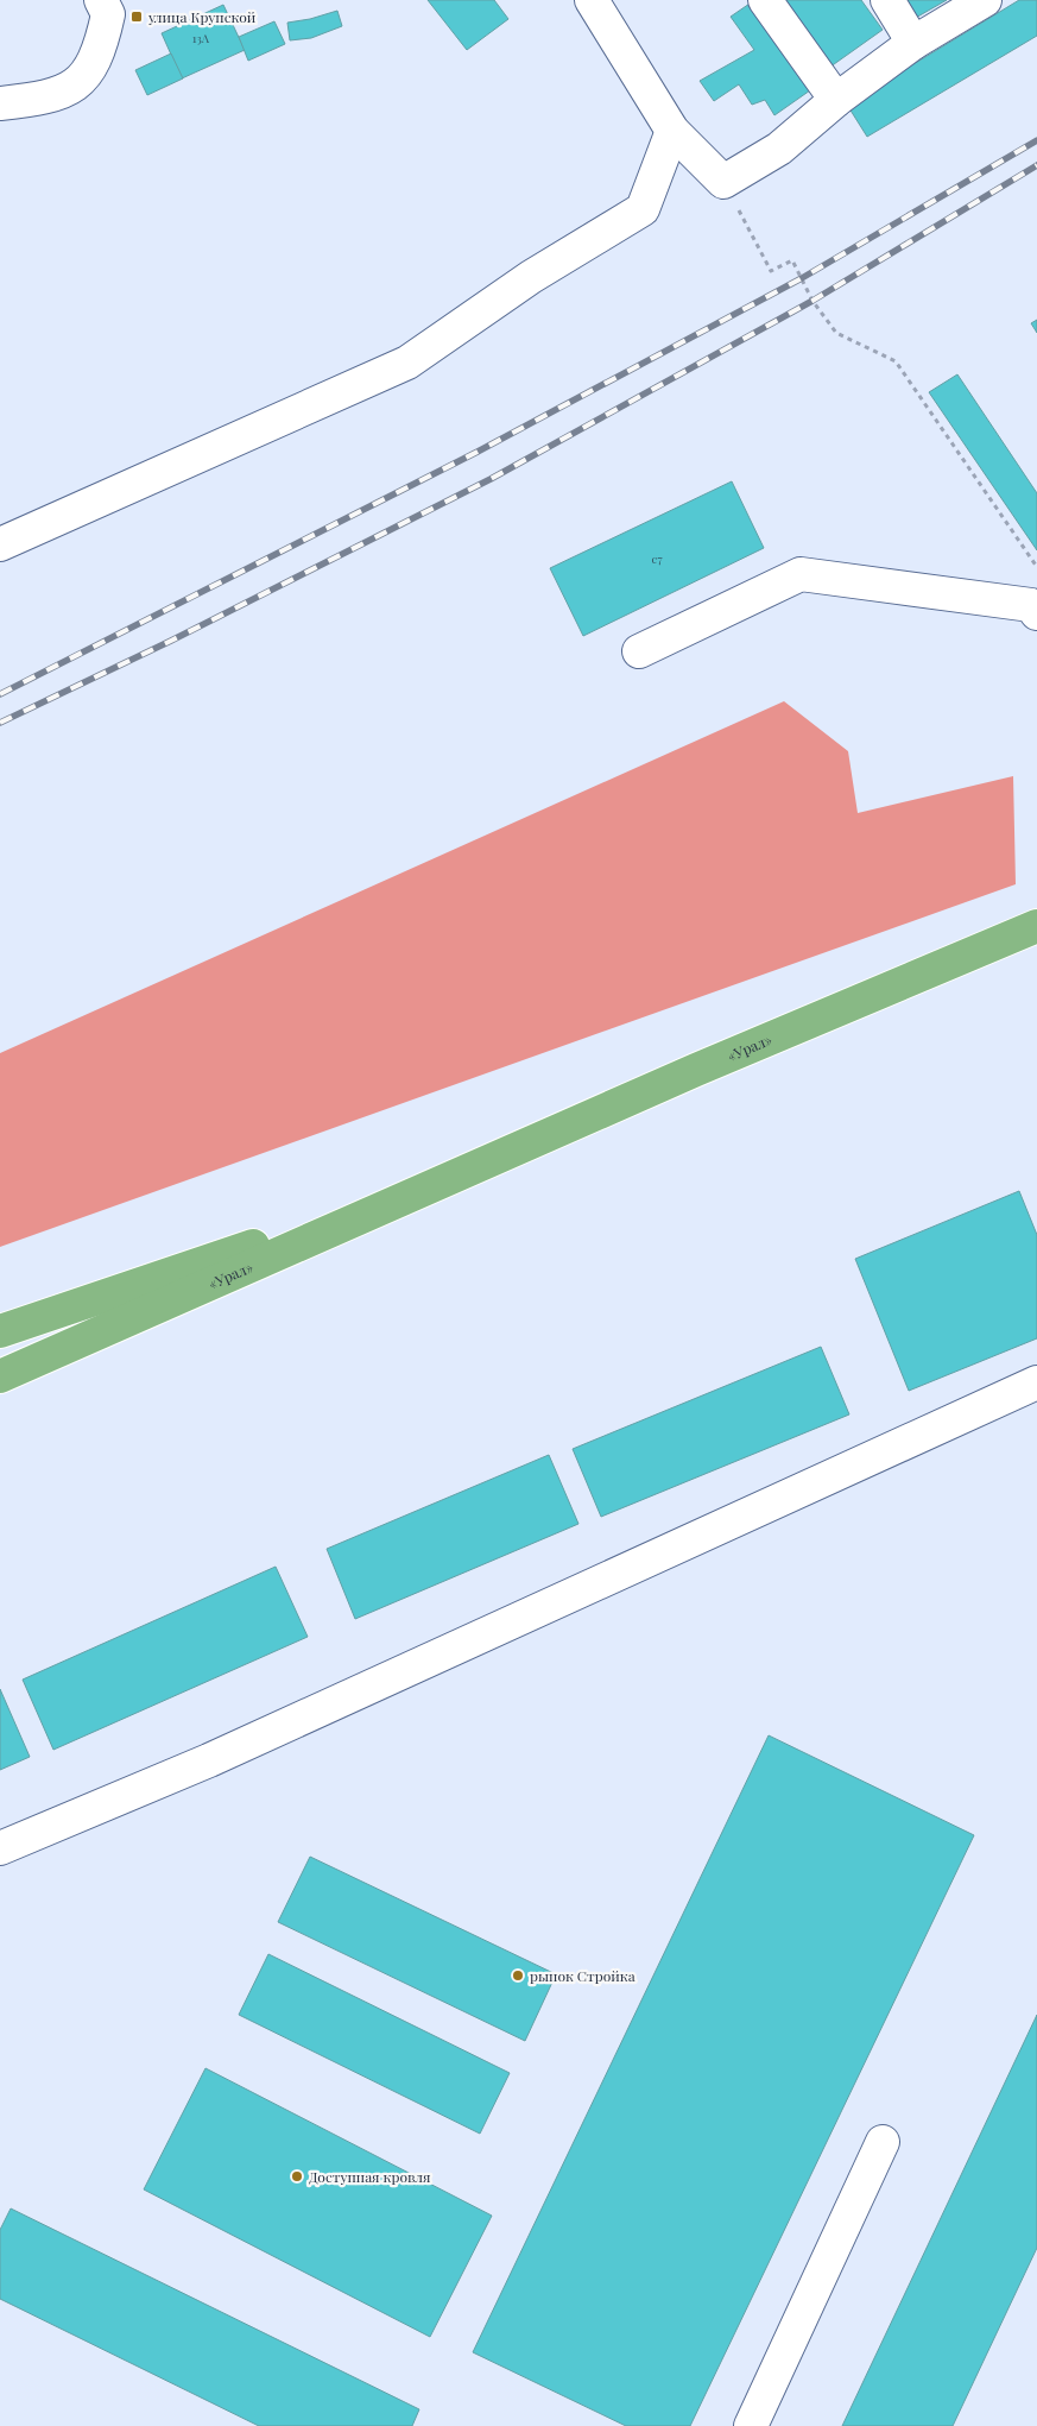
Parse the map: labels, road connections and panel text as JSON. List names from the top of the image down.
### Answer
{
  "streets": {
    "highway": ["«Урал»"]
  },
  "places": {
    "transit": ["улица Крупской"],
    "other": ["рынок Стройка", "Доступная кровля"]
  },
  "house_numbers": ["13А", "с7"]
}
